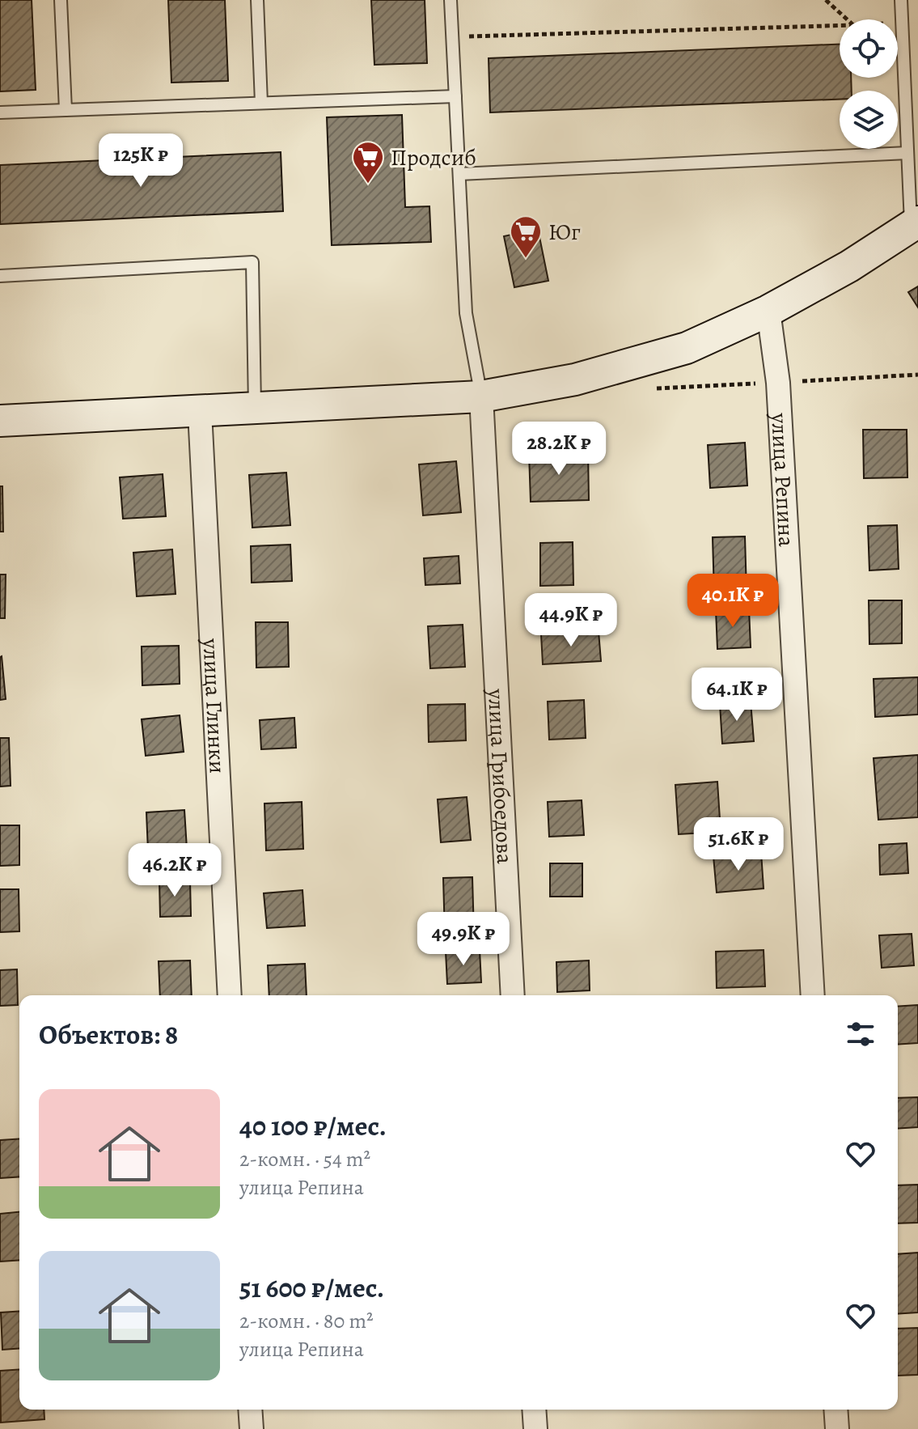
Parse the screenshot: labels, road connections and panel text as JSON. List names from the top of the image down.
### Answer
{
  "streets": {
    "street": ["улица Репина", "улица Глинки", "улица Грибоедова"]
  },
  "places": {
    "supermarket": ["Продсиб", "Юг"]
  },
  "page": {
    "price": [
      "125K ₽",
      "28.2K ₽",
      "40.1K ₽",
      "44.9K ₽",
      "64.1K ₽",
      "51.6K ₽",
      "46.2K ₽",
      "49.9K ₽"
    ],
    "heading": "Объектов: 8",
    "list": [
      {
        "name": "40 100 ₽/мес.",
        "note": "2-комн. · 54 m² · улица Репина"
      },
      {
        "name": "51 600 ₽/мес.",
        "note": "2-комн. · 80 m² · улица Репина"
      }
    ]
  }
}
